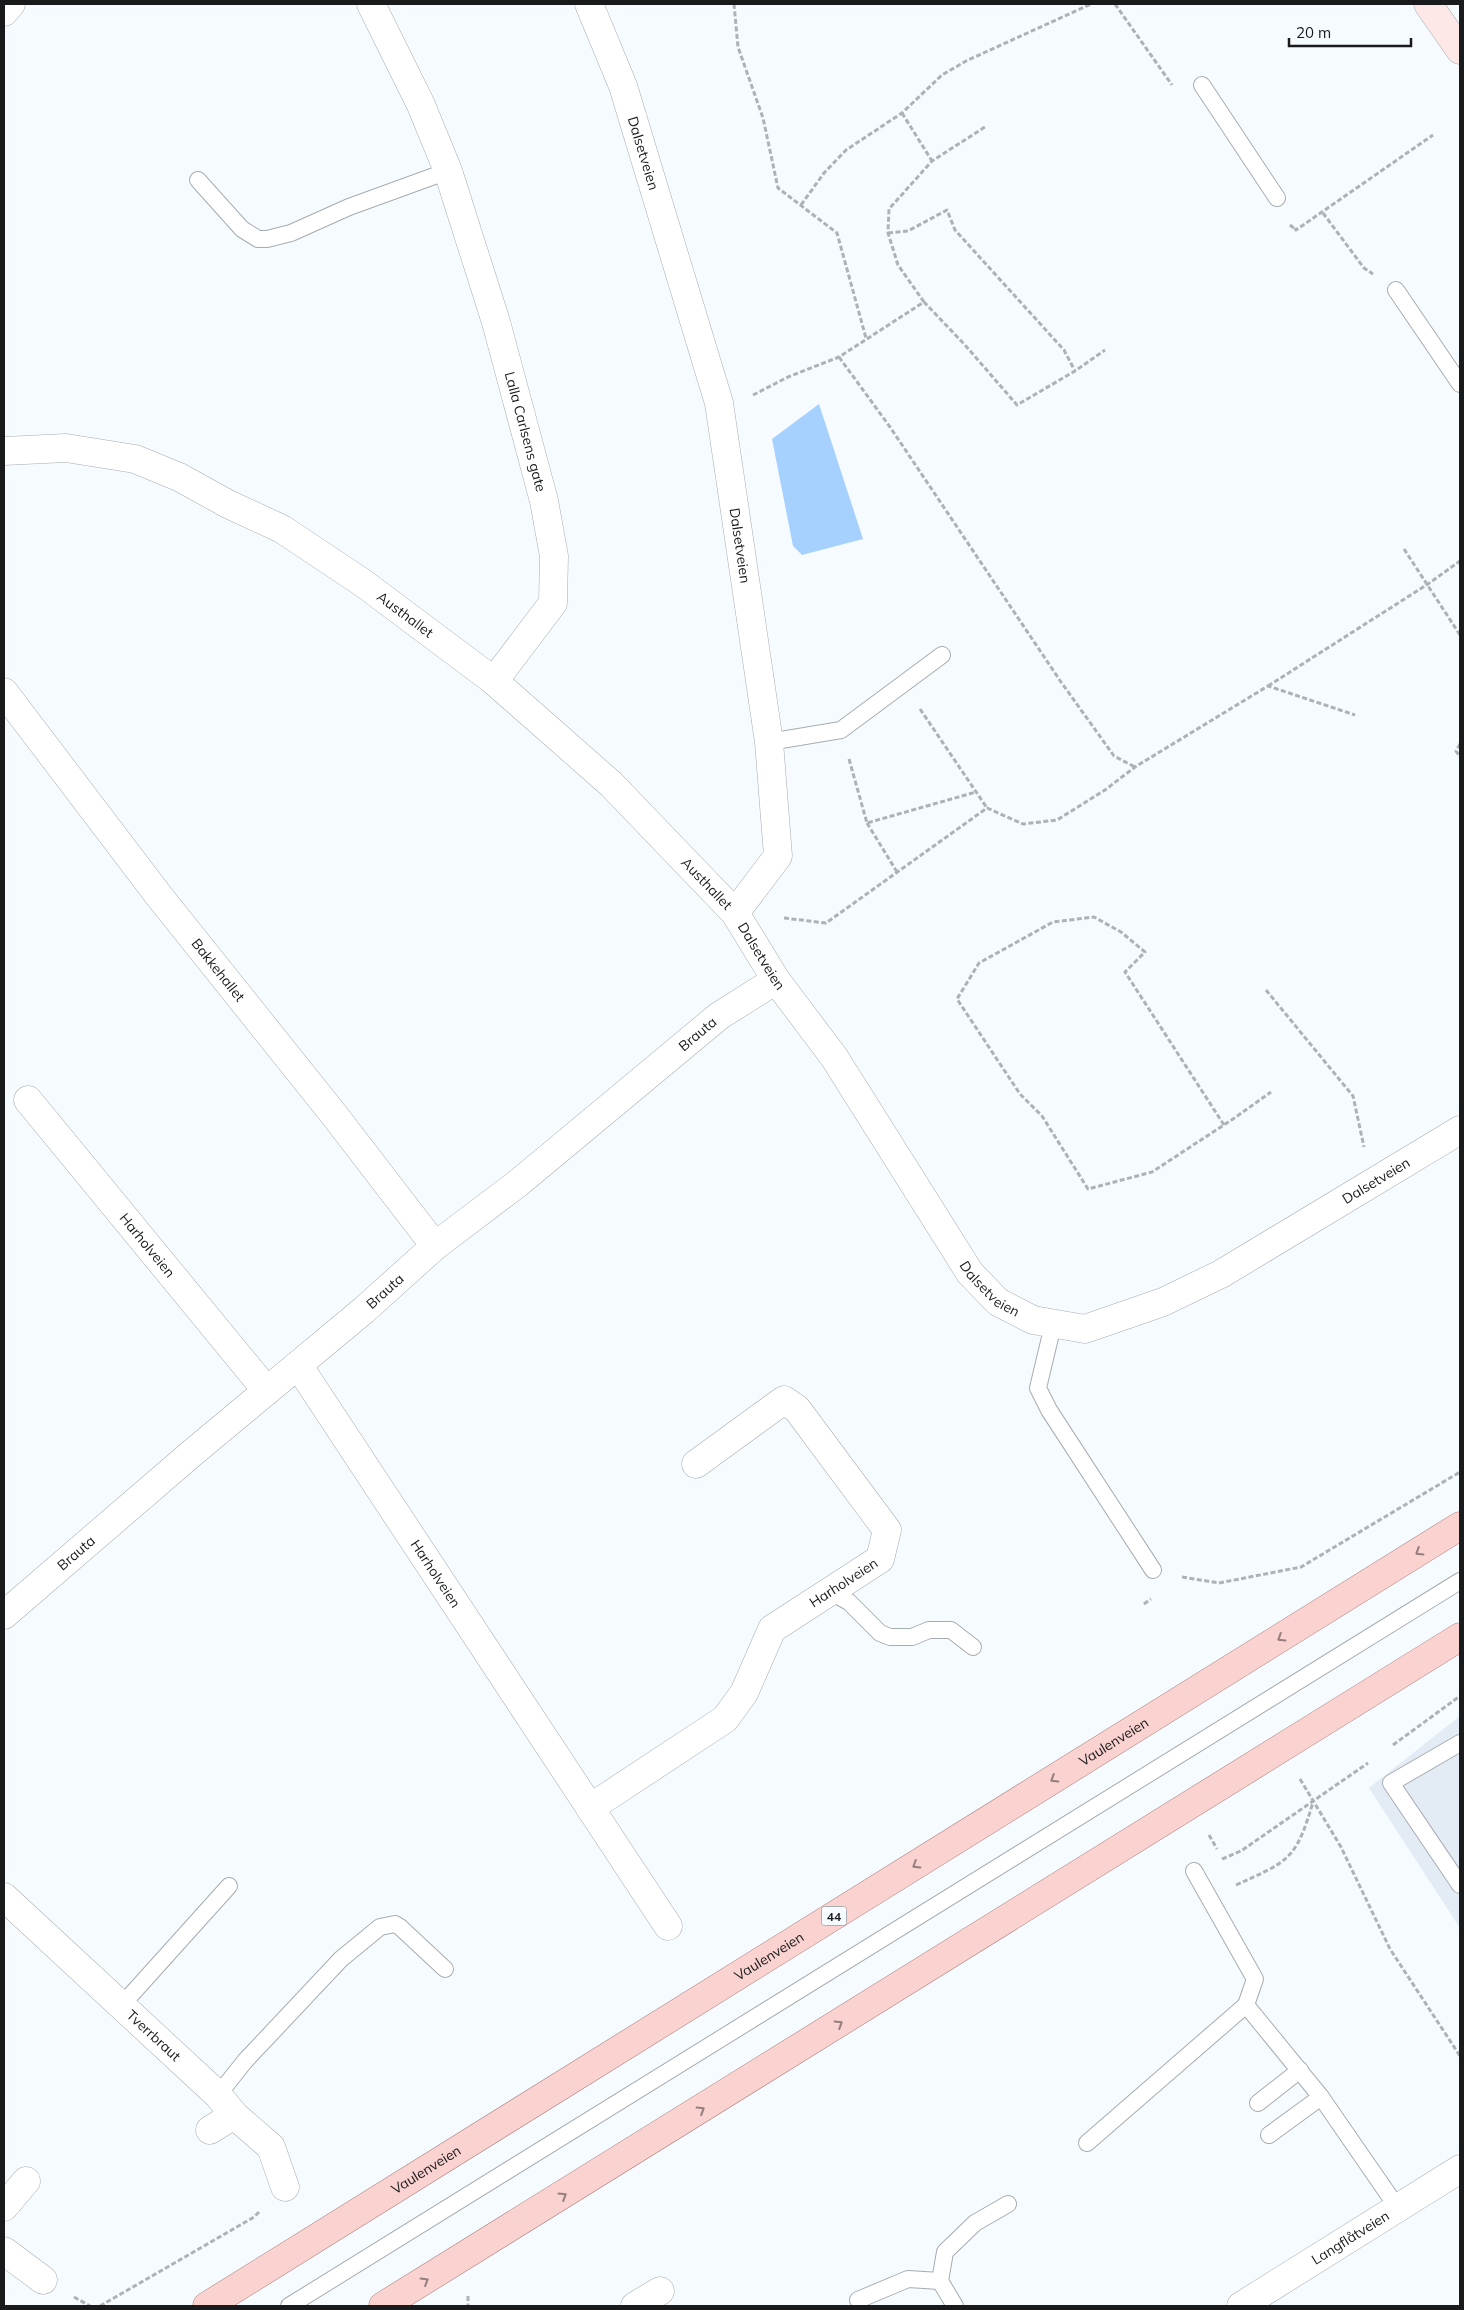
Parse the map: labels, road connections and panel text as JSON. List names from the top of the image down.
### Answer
{
  "streets": {
    "main road": ["Vaulenveien", "44"],
    "street": [
      "Dalsetveien",
      "Lalla Carlsens gate",
      "Austhallet",
      "Bakkehallet",
      "Brauta",
      "Harholveien",
      "Tverrbraut",
      "Langflåtveien"
    ]
  },
  "crossings": [
    ["Dalsetveien", "Austhallet"],
    ["Dalsetveien", "Brauta"],
    ["Lalla Carlsens gate", "Austhallet"],
    ["Bakkehallet", "Brauta"],
    ["Brauta", "Harholveien"]
  ],
  "scale_bar": "20 m"
}
